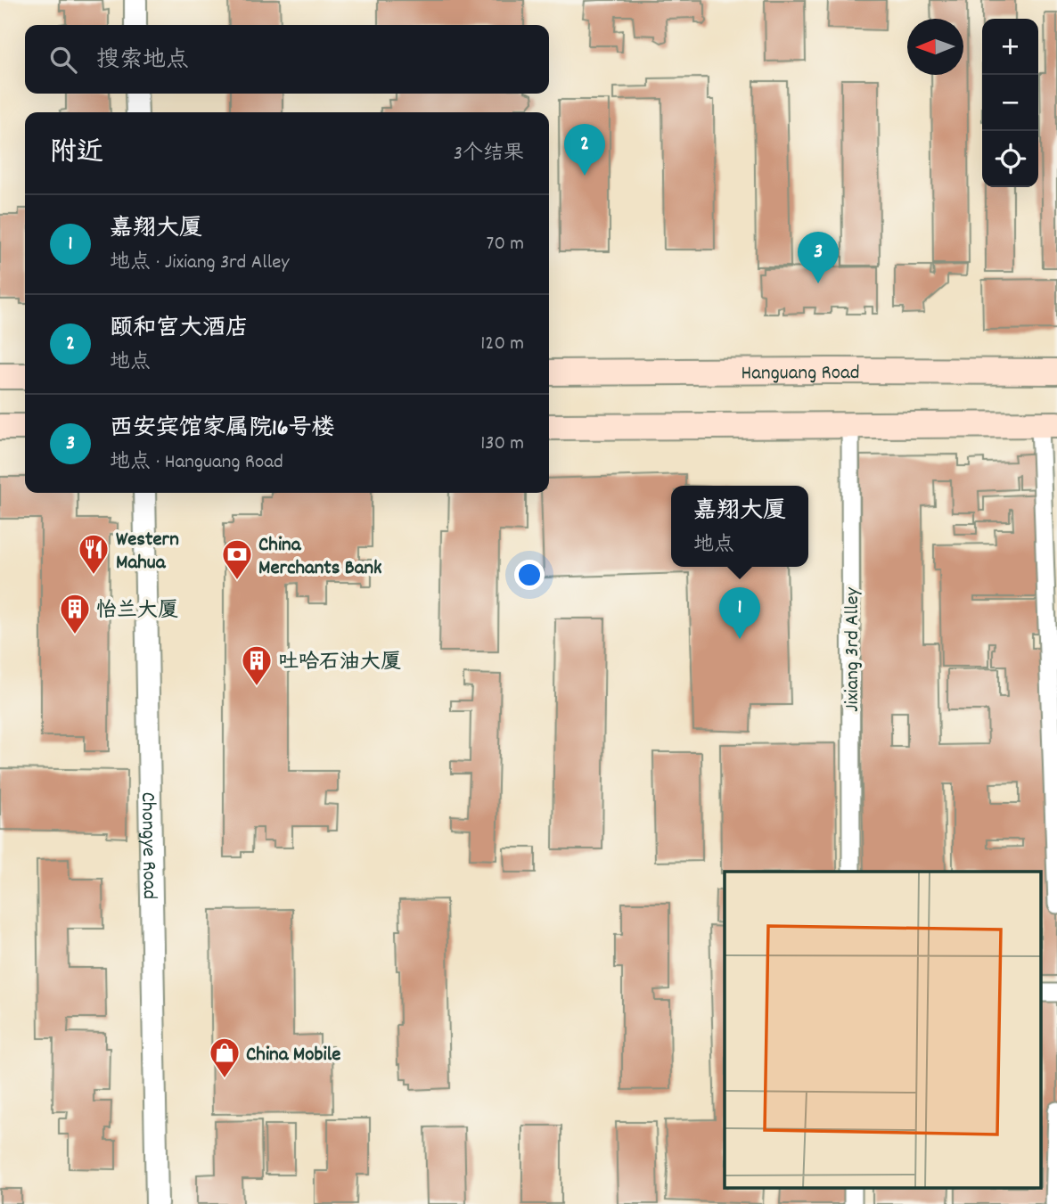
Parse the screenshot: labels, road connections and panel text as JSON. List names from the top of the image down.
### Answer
{
  "streets": {
    "main road": ["Hanguang Road"],
    "street": ["Jixiang 3rd Alley", "Chongye Road"]
  },
  "places": {
    "restaurant": ["Western Mahua"],
    "bank": ["China Merchants Bank"],
    "building": ["怡兰大厦", "吐哈石油大厦"],
    "shop": ["China Mobile"]
  },
  "north": "left",
  "page": {
    "map_buttons": ["+", "−"],
    "search": "搜索地点",
    "heading": ["附近", "3个结果"],
    "pins": ["2", "3", "1"],
    "list": [
      {
        "mark": "1",
        "name": "嘉翔大厦",
        "note": "地点 · Jixiang 3rd Alley",
        "value": "70 m"
      },
      {
        "mark": "2",
        "name": "颐和宫大酒店",
        "note": "地点",
        "value": "120 m"
      },
      {
        "mark": "3",
        "name": "西安宾馆家属院16号楼",
        "note": "地点 · Hanguang Road",
        "value": "130 m"
      }
    ],
    "popup": ["嘉翔大厦", "地点"]
  }
}
